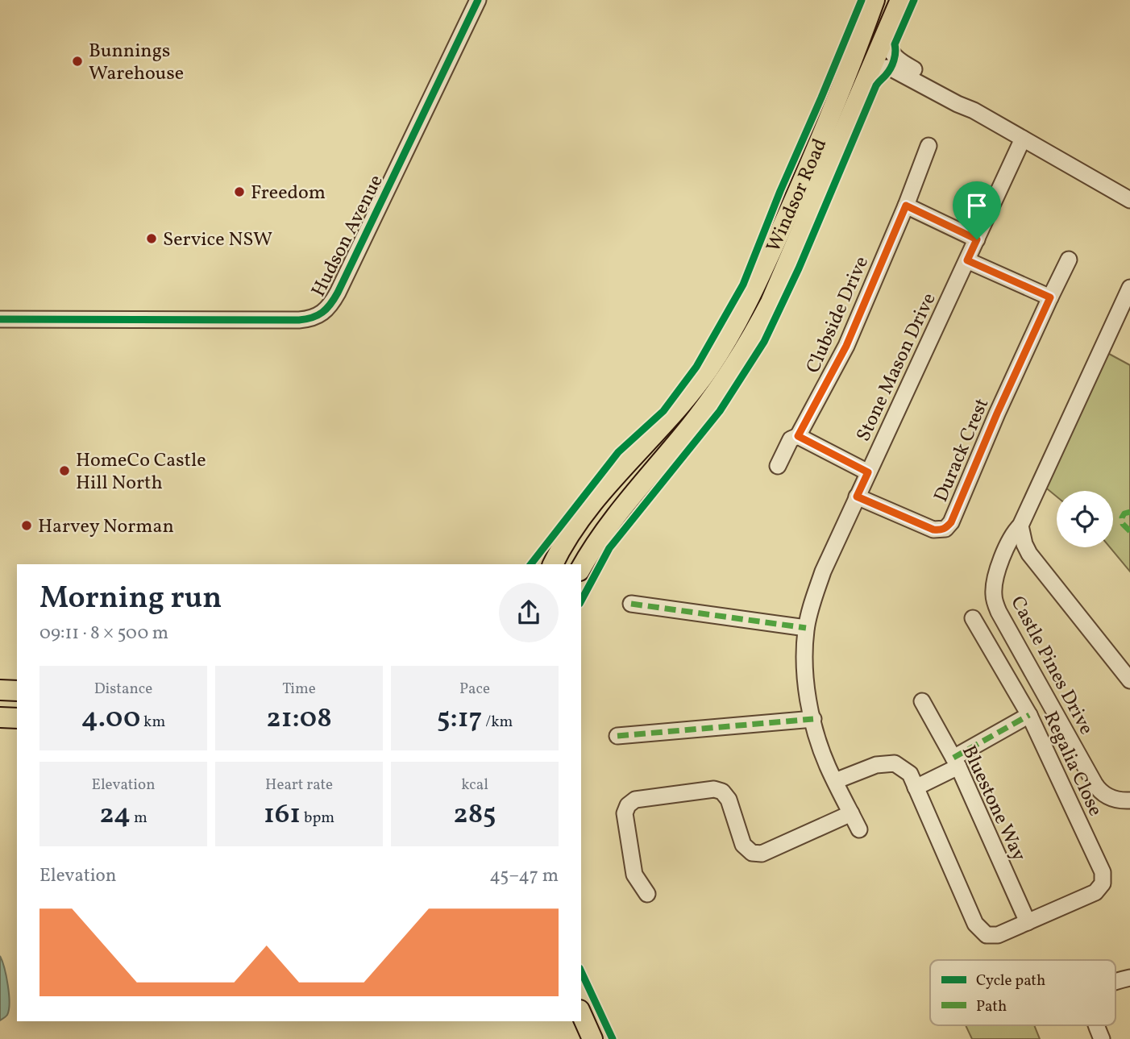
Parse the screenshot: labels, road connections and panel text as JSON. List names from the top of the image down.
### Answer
{
  "streets": {
    "main road": ["Windsor Road"],
    "street": [
      "Hudson Avenue",
      "Clubside Drive",
      "Stone Mason Drive",
      "Durack Crest",
      "Castle Pines Drive",
      "Regalia Close",
      "Bluestone Way"
    ]
  },
  "crossings": [
    ["Stone Mason Drive", "Durack Crest"],
    ["Stone Mason Drive", "Regalia Close"],
    ["Regalia Close", "Bluestone Way"]
  ],
  "places": [
    "Bunnings Warehouse",
    "Freedom",
    "Service NSW",
    "HomeCo Castle Hill North",
    "Harvey Norman"
  ],
  "legend": ["Cycle path", "Path"],
  "page": {
    "heading": ["Morning run", "09:11 · 8 × 500 m"],
    "stats": [
      ["Distance", "4.00 km"],
      ["Time", "21:08"],
      ["Pace", "5:17 /km"],
      ["Elevation", "24 m"],
      ["Heart rate", "161 bpm"],
      ["kcal", "285"]
    ],
    "chart": ["Elevation", "45–47 m"]
  }
}
